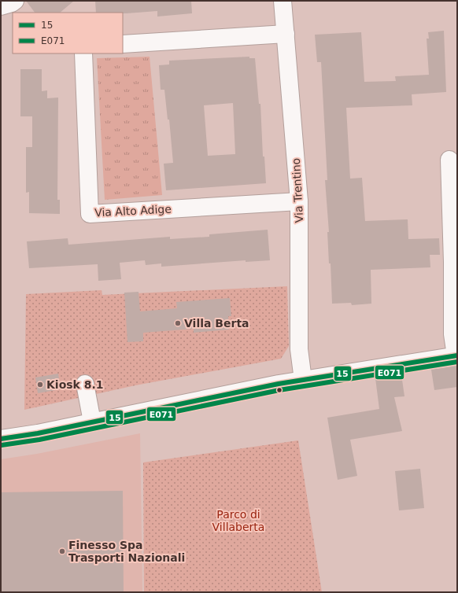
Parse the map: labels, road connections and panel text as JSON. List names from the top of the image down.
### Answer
{
  "streets": {
    "street": ["Via Trentino", "Via Alto Adige"]
  },
  "crossings": [
    ["Via Trentino", "Via Alto Adige"]
  ],
  "parks": ["Parco di Villaberta"],
  "places": ["Villa Berta", "Kiosk 8.1", "Finesso Spa Trasporti Nazionali"],
  "lines": ["transit line 15", "transit line E071"],
  "legend": ["15", "E071"]
}
